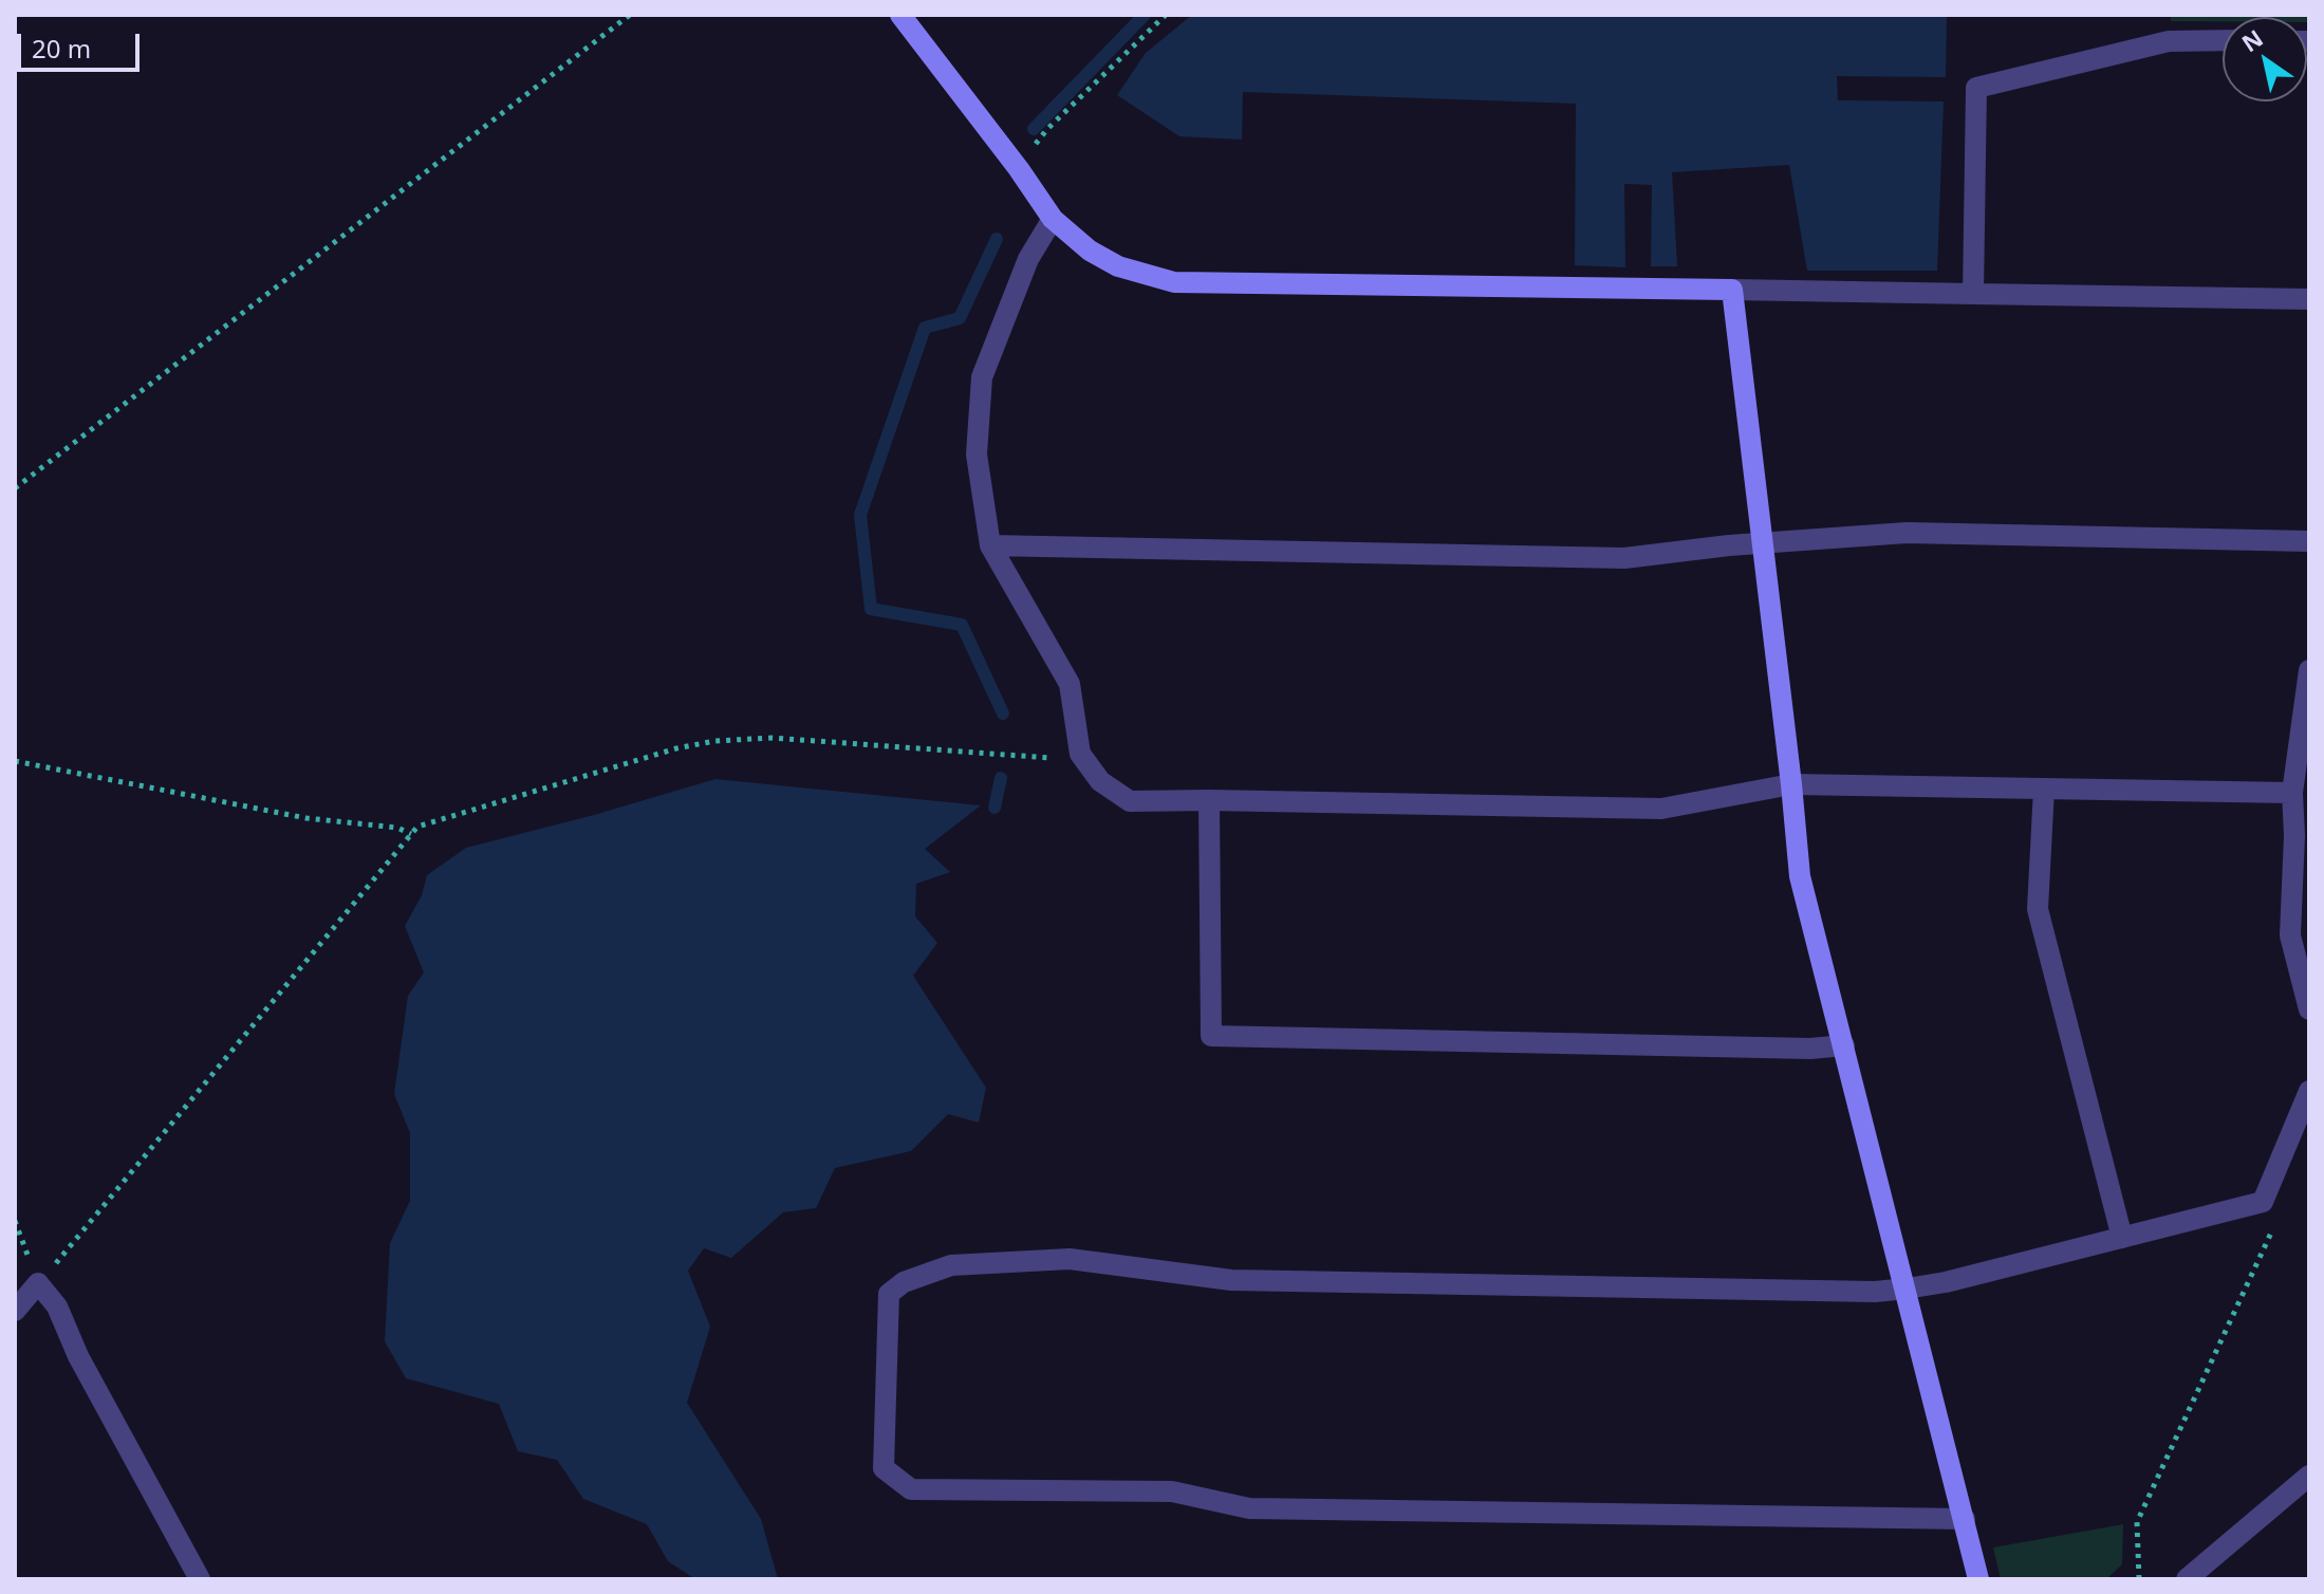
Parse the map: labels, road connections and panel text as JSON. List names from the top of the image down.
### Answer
{
  "scale_bar": "20 m",
  "north": "top left"
}
